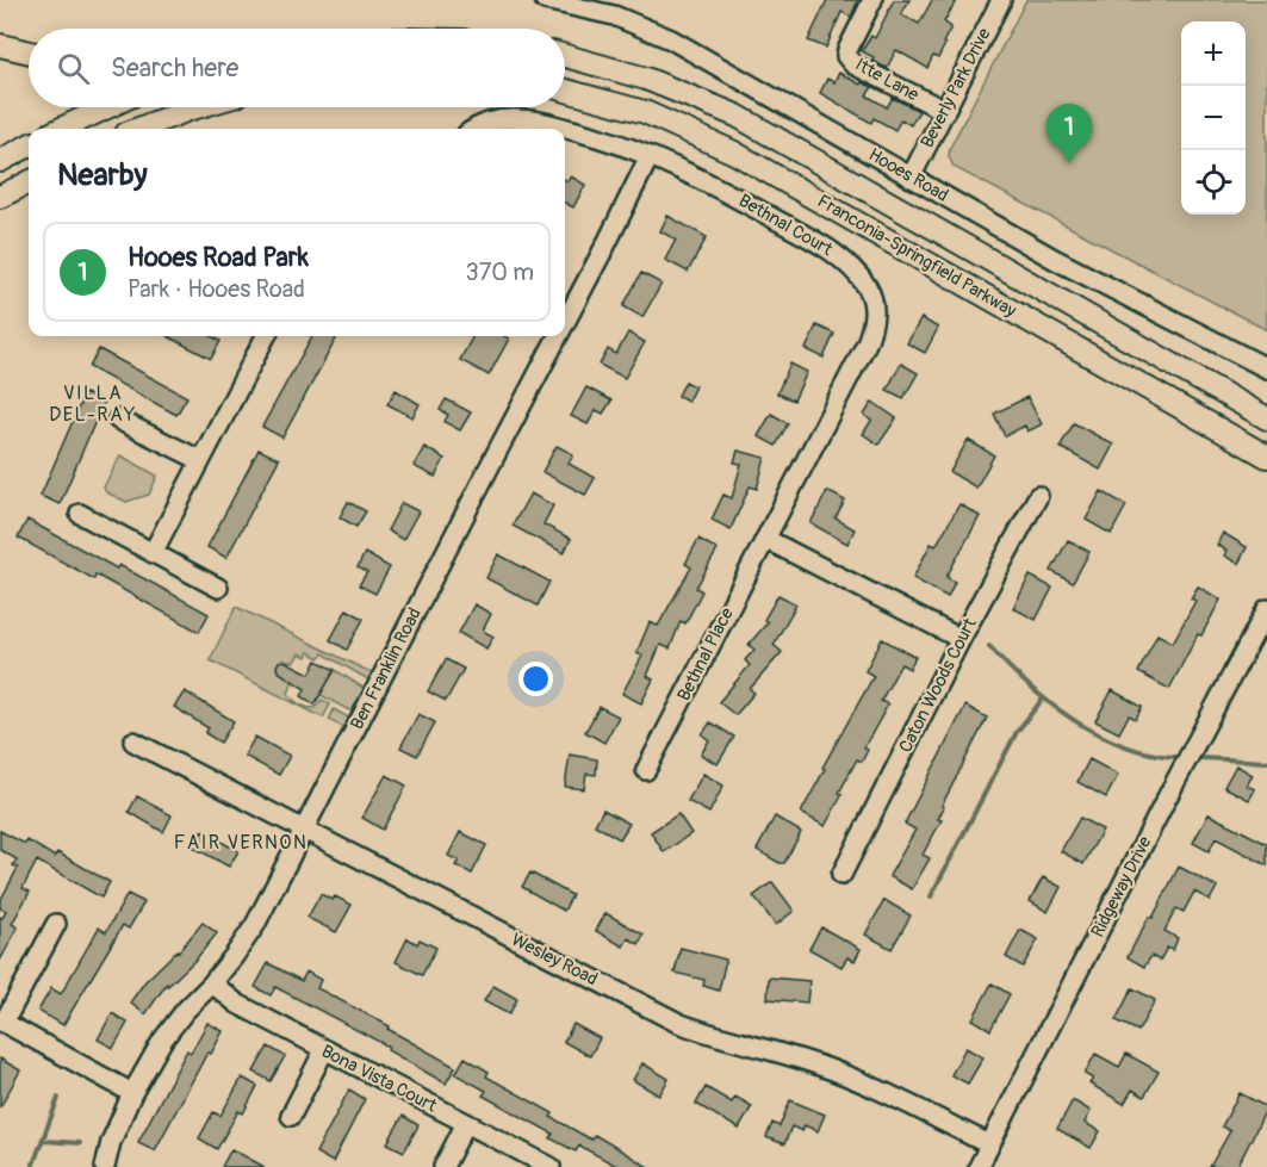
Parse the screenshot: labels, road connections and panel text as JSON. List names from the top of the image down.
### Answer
{
  "streets": {
    "main road": ["Franconia-Springfield Parkway"],
    "street": [
      "Itte Lane",
      "Beverly Park Drive",
      "Hooes Road",
      "Bethnal Court",
      "Bethnal Place",
      "Ben Franklin Road",
      "Caton Woods Court",
      "Ridgeway Drive",
      "Wesley Road",
      "Bona Vista Court"
    ]
  },
  "crossings": [
    ["Itte Lane", "Beverly Park Drive"],
    ["Beverly Park Drive", "Hooes Road"],
    ["Bethnal Court", "Bethnal Place"],
    ["Bethnal Court", "Ben Franklin Road"],
    ["Ben Franklin Road", "Wesley Road"],
    ["Ben Franklin Road", "Bona Vista Court"],
    ["Ridgeway Drive", "Wesley Road"]
  ],
  "districts": ["VILLA DEL-RAY", "FAIR VERNON"],
  "page": {
    "map_buttons": ["+", "−"],
    "search": "Search here",
    "pins": "1",
    "heading": "Nearby",
    "list": [
      {
        "mark": "1",
        "name": "Hooes Road Park",
        "note": "Park · Hooes Road",
        "value": "370 m"
      }
    ]
  }
}
